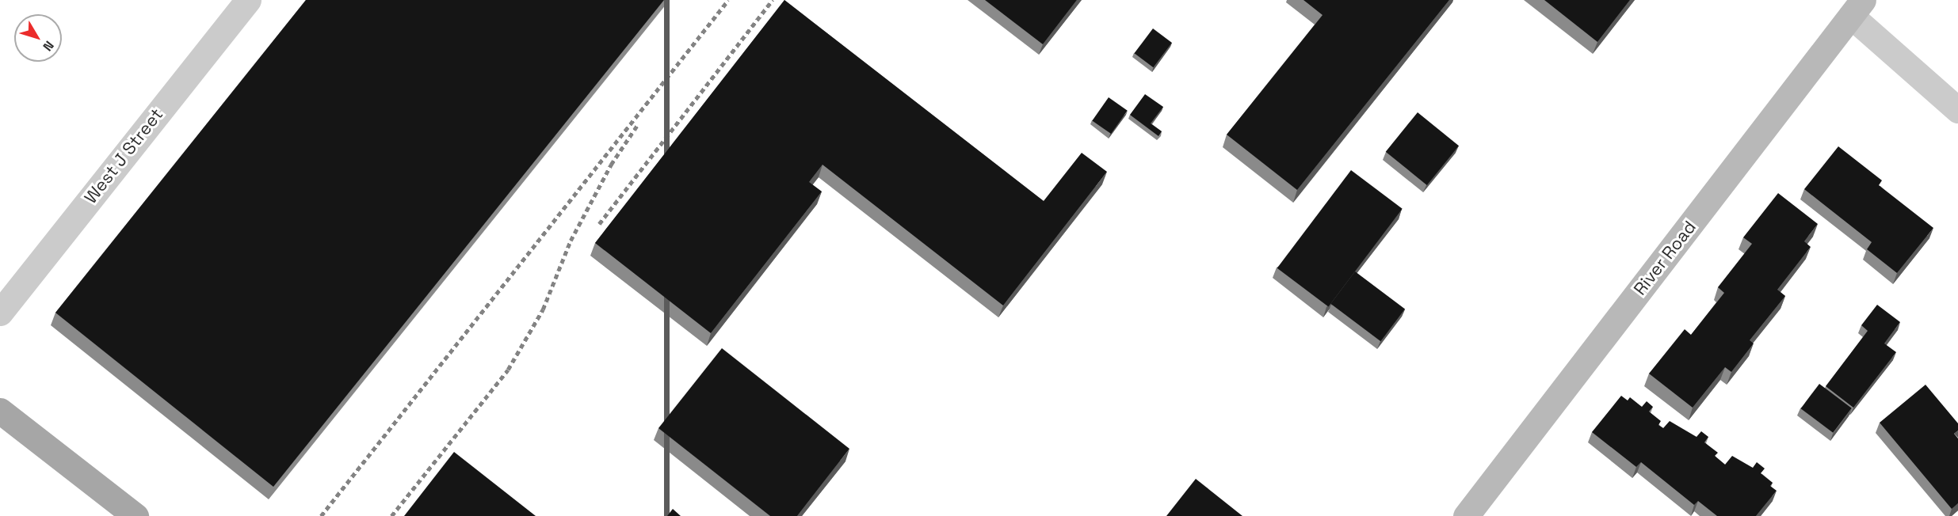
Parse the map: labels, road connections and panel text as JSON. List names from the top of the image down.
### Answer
{
  "streets": {
    "street": ["West J Street", "River Road"]
  },
  "north": "bottom right"
}
